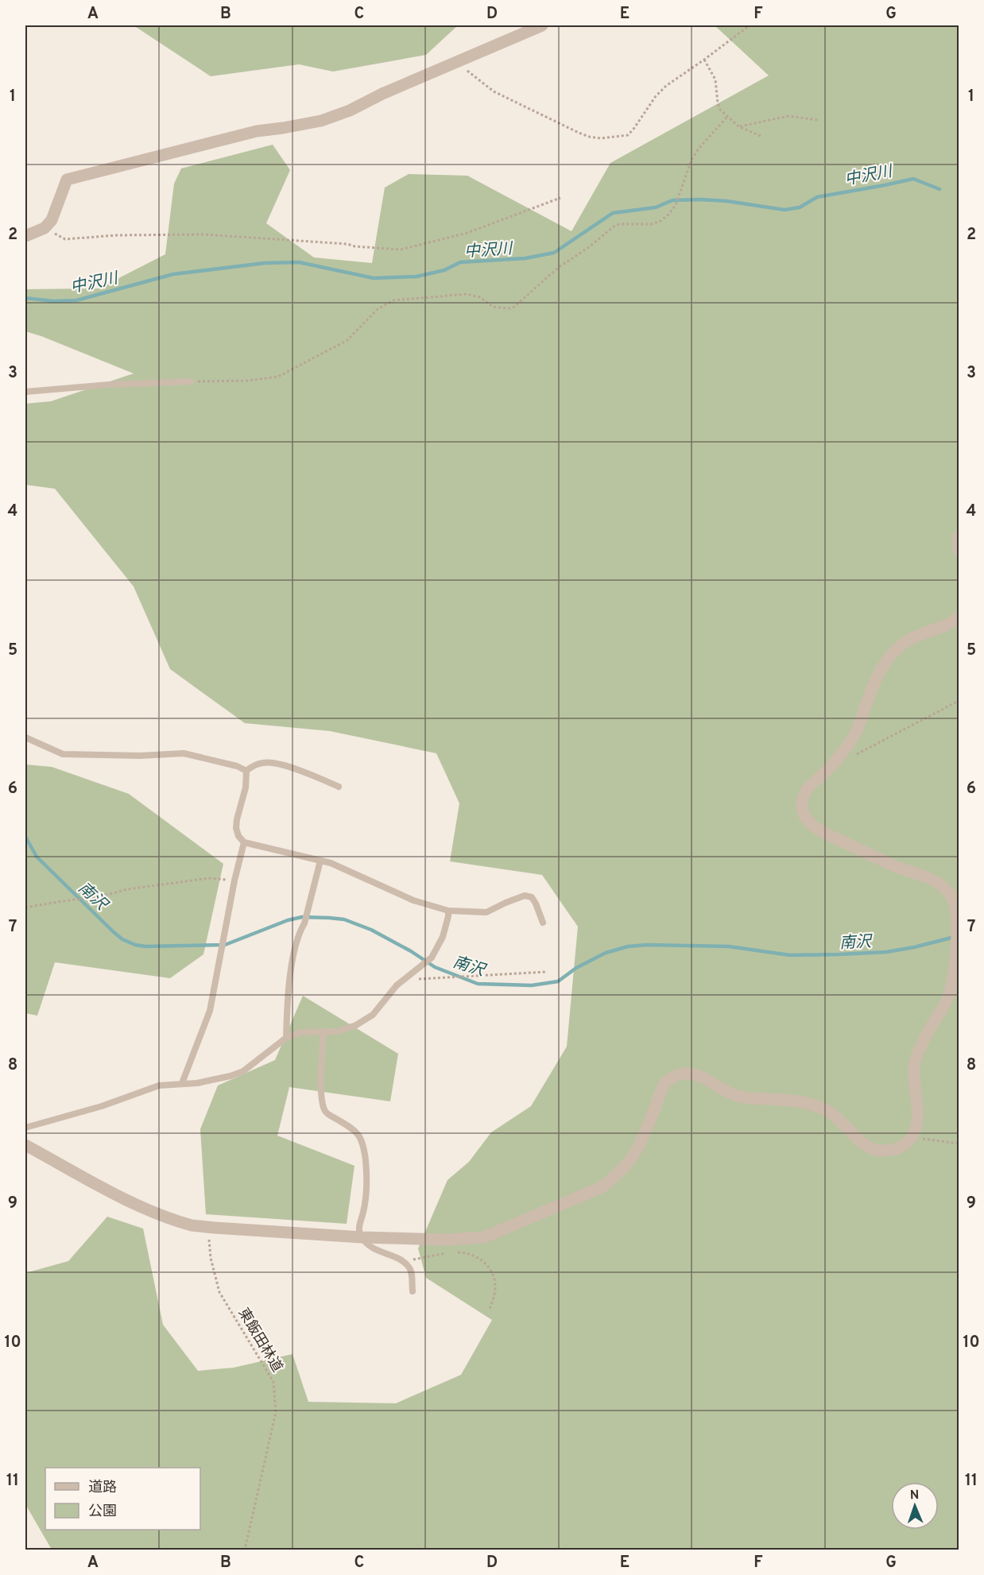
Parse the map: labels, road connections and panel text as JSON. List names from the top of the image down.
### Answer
{
  "streets": {
    "path": ["東飯田林道"]
  },
  "water": ["中沢川", "南沢"],
  "legend": ["道路", "公園"],
  "north": "top",
  "grid": {
    "columns": [
      "A",
      "B",
      "C",
      "D",
      "E",
      "F",
      "G"
    ],
    "rows": [
      "1",
      "2",
      "3",
      "4",
      "5",
      "6",
      "7",
      "8",
      "9",
      "10",
      "11"
    ]
  }
}
